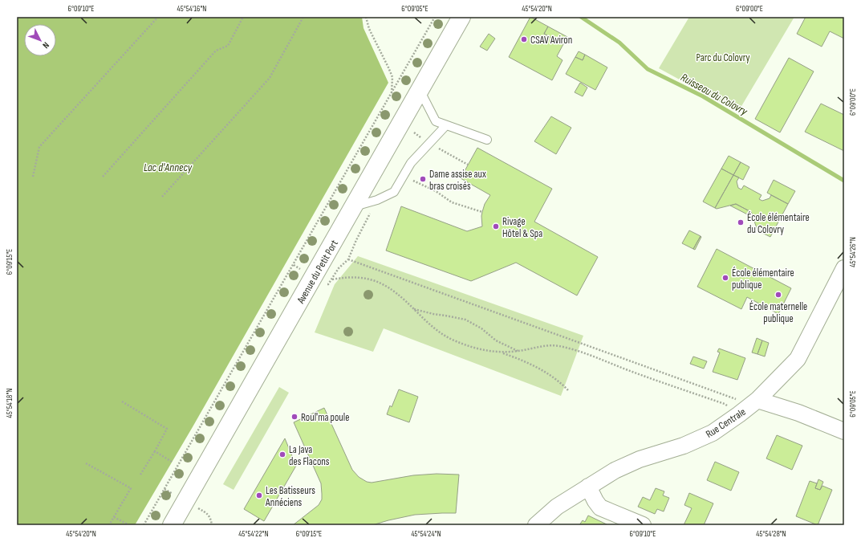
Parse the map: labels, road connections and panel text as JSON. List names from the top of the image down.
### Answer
{
  "streets": {
    "main road": ["Avenue du Petit Port"],
    "street": ["Rue Centrale"]
  },
  "water": ["Ruisseau du Colovry", "Lac d'Annecy"],
  "parks": ["Parc du Colovry"],
  "places": [
    "CSAV Aviron",
    "Dame assise aux bras croisés",
    "École élémentaire du Colovry",
    "Rivage Hôtel & Spa",
    "École élémentaire publique",
    "École maternelle publique",
    "Roul'ma poule",
    "La Java des Flacons",
    "Les Batisseurs Annéciens"
  ],
  "north": "bottom right",
  "coordinates": [
    "6°09'10\"E",
    "45°54'16\"N",
    "6°09'05\"E",
    "45°54'20\"N",
    "6°09'00\"E",
    "45°54'26\"N",
    "6°09'15\"E",
    "45°54'18\"N",
    "45°54'22\"N",
    "45°54'24\"N",
    "45°54'28\"N"
  ]
}
